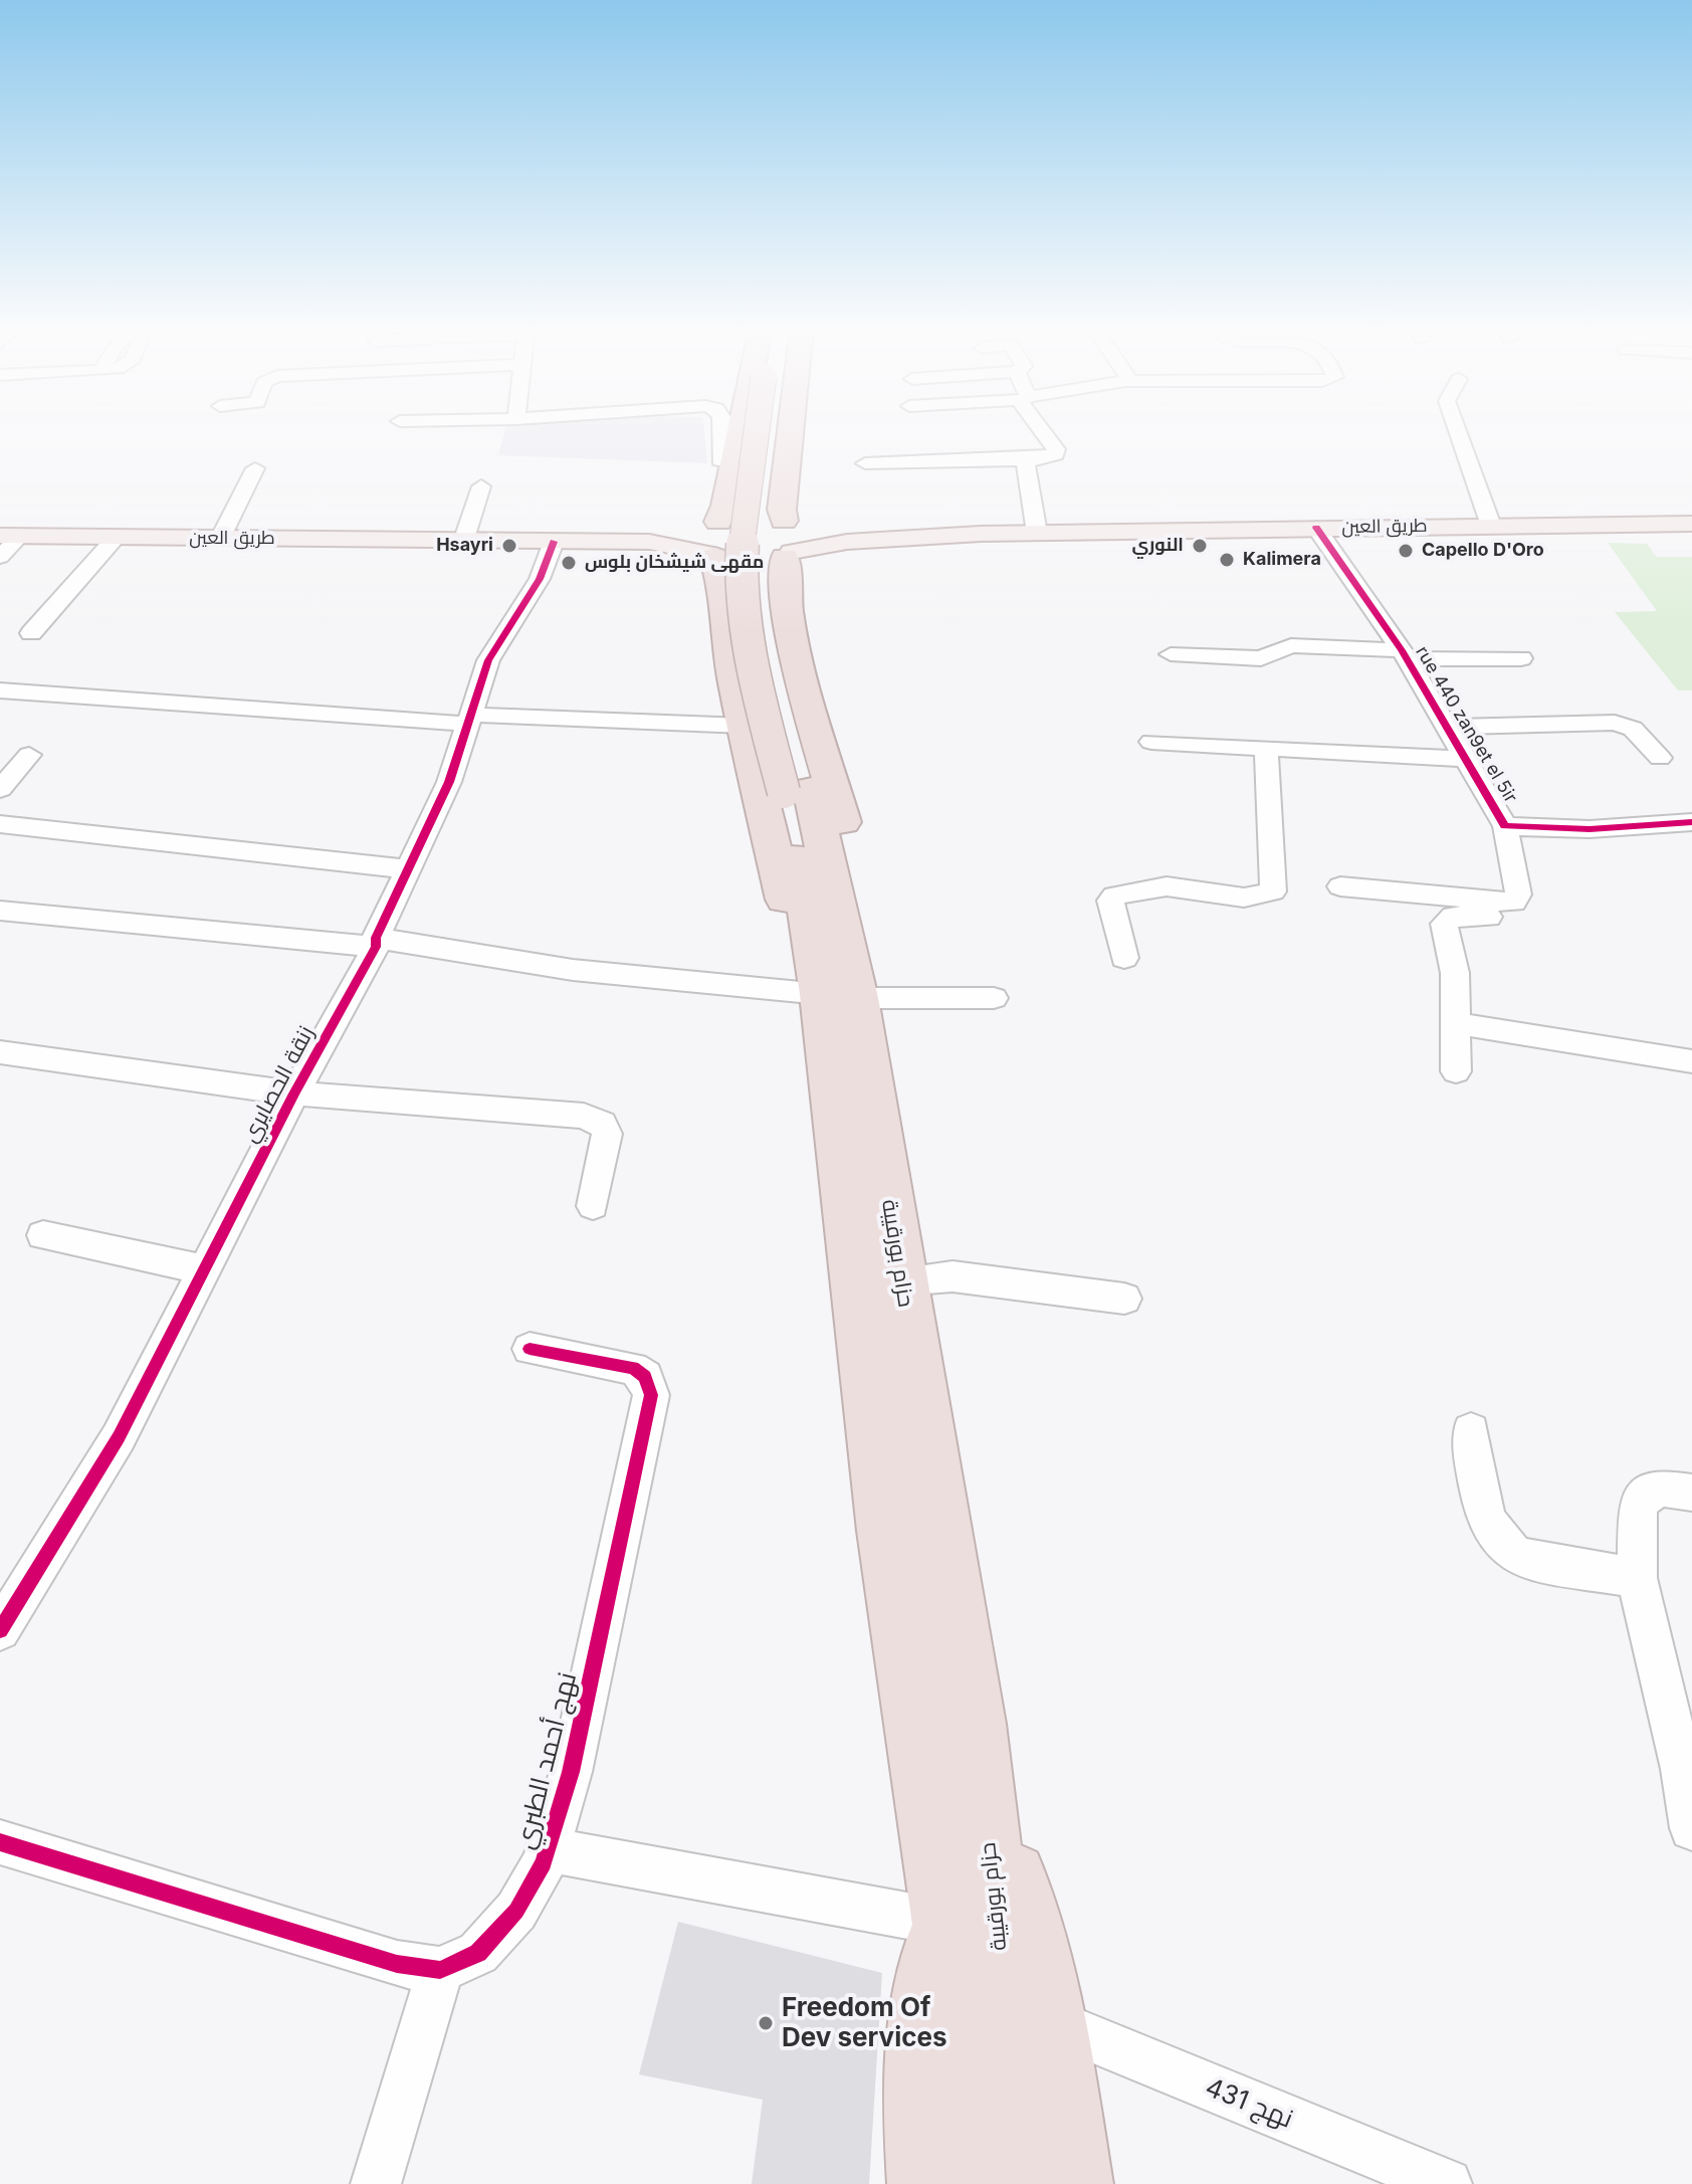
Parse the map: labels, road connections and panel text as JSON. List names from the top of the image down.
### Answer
{
  "streets": {
    "highway": ["حزام بورقيبة"],
    "main road": ["طريق العين"],
    "street": [
      "rue 440 zan9et el 5ir",
      "زنقة الحصايري",
      "نهج أحمد الطبري",
      "نهج 431"
    ]
  },
  "crossings": [
    ["طريق العين", "rue 440 zan9et el 5ir"],
    ["طريق العين", "زنقة الحصايري"],
    ["حزام بورقيبة", "نهج أحمد الطبري"]
  ],
  "places": [
    "Hsayri",
    "النوري",
    "Capello D'Oro",
    "Kalimera",
    "مقهى شيشخان بلوس",
    "Freedom Of Dev services"
  ]
}
